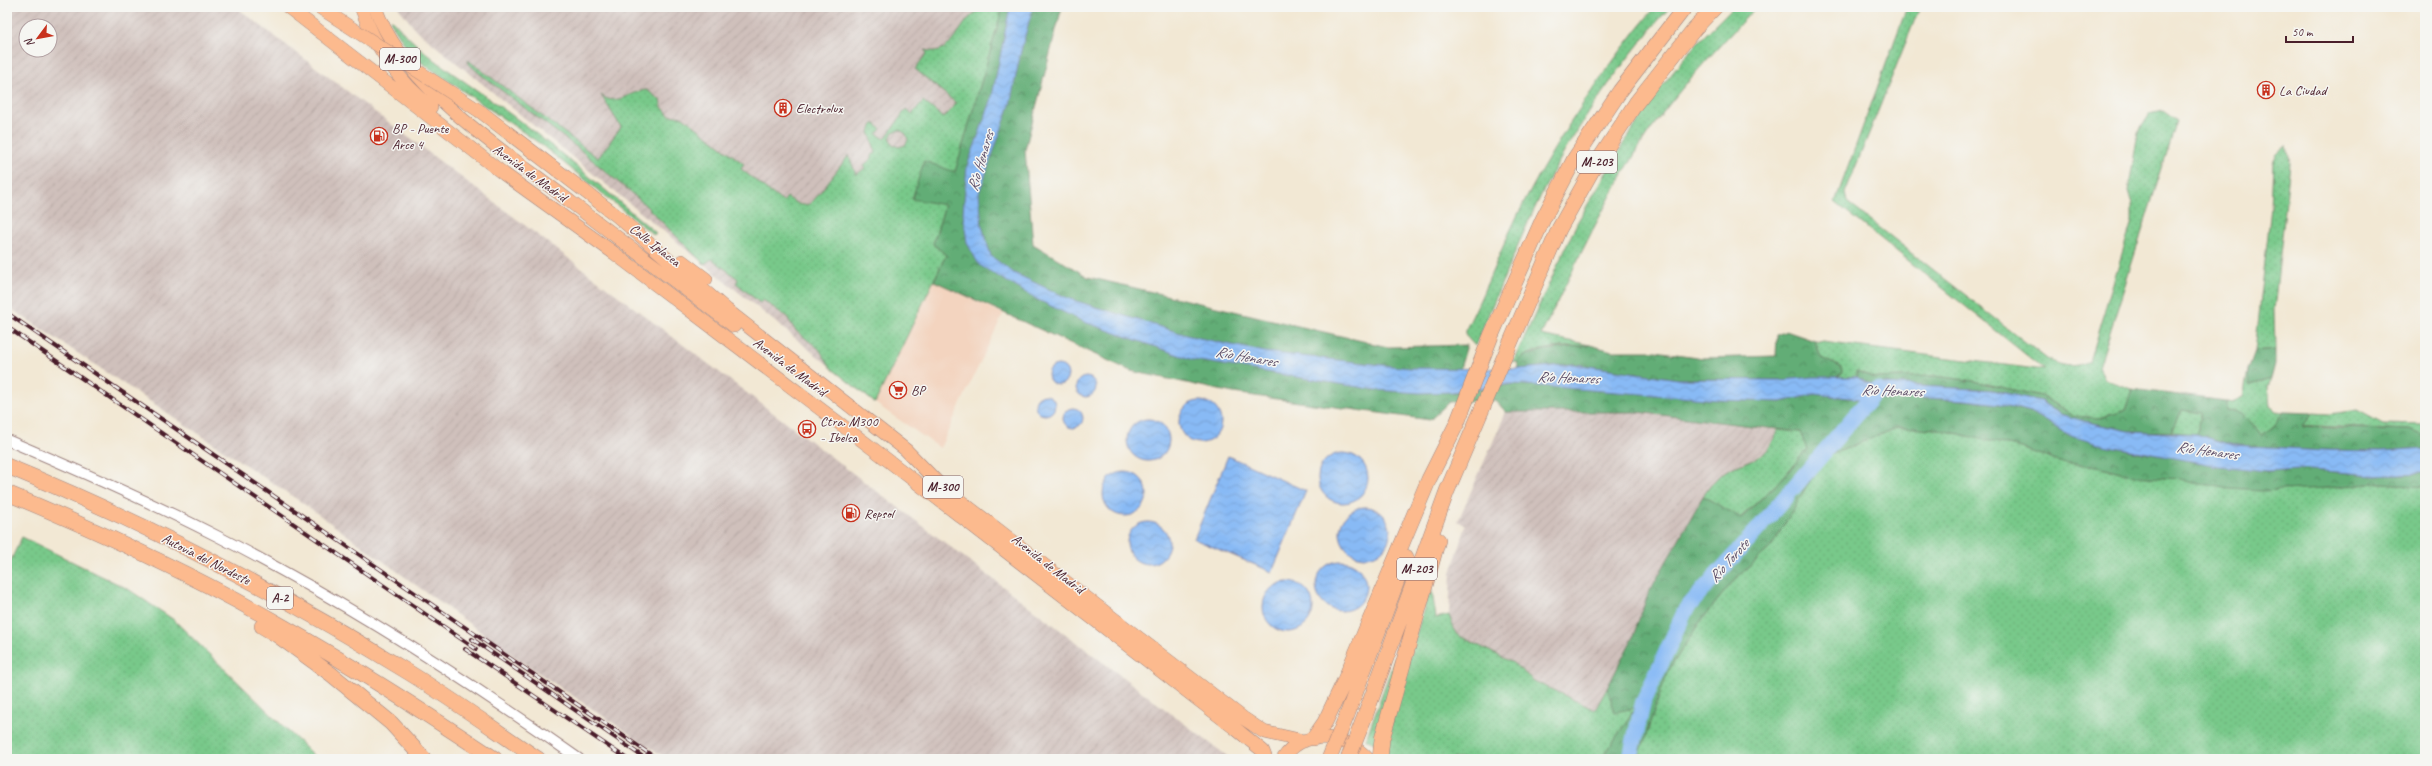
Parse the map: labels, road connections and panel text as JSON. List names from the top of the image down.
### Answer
{
  "streets": {
    "highway": ["M-203", "Autovía del Nordeste", "A-2"],
    "main road": ["M-300", "Avenida de Madrid", "Calle Iplacea"]
  },
  "crossings": [
    ["M-300", "M-203"],
    ["M-300", "Avenida de Madrid"],
    ["M-203", "Avenida de Madrid"],
    ["Avenida de Madrid", "Calle Iplacea"]
  ],
  "water": ["Río Henares", "Río Torote"],
  "places": {
    "building": ["La Ciudad", "Electrolux"],
    "fuel station": ["BP - Puente Arce 4", "Repsol"],
    "supermarket": ["BP"],
    "bus stop": ["Ctra. M300 - Ibelsa"]
  },
  "scale_bar": "50 m",
  "north": "bottom left"
}
